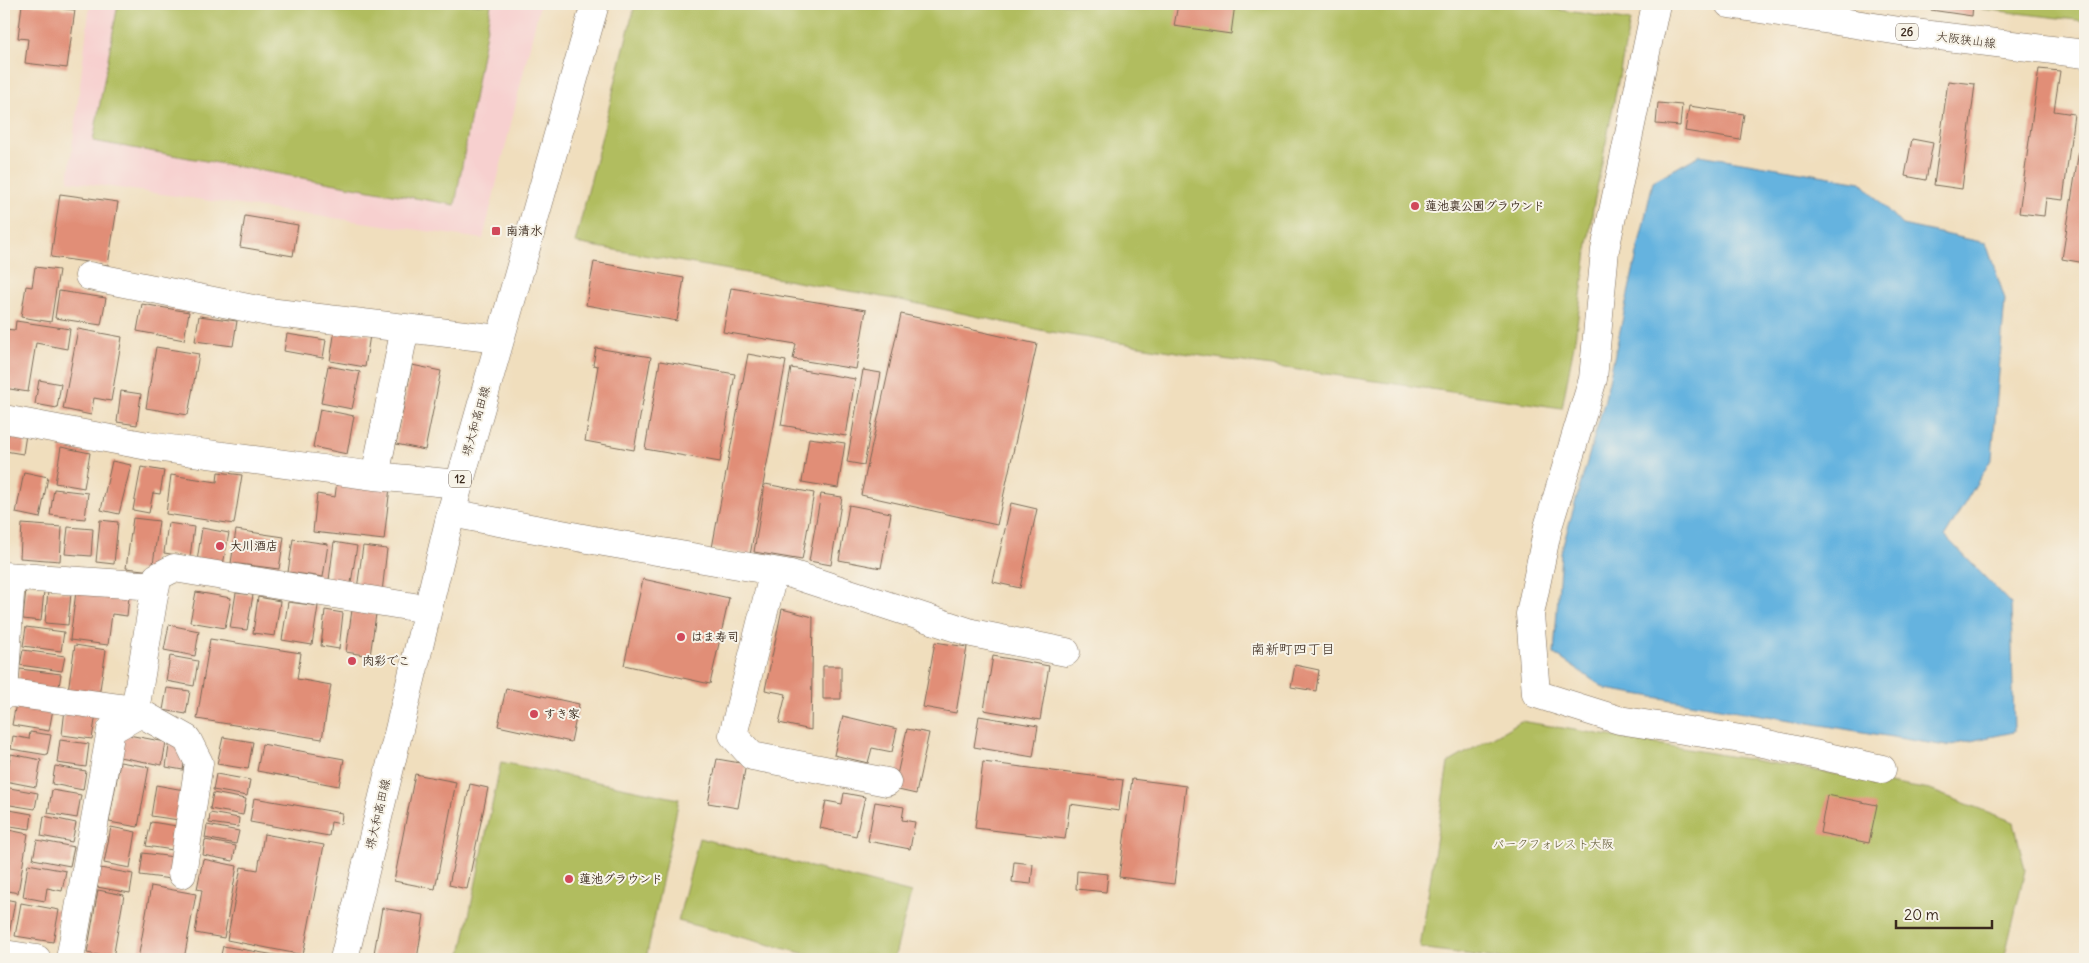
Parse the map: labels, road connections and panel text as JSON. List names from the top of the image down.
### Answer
{
  "streets": {
    "street": [
      "26",
      "大阪狭山線",
      "堺大和高田線",
      "12"
    ]
  },
  "districts": ["南新町四丁目"],
  "parks": ["パークフォレスト大阪"],
  "places": {
    "other": [
      "蓮池裏公園グラウンド",
      "大川酒店",
      "はま寿司",
      "肉彩でこ",
      "すき家",
      "蓮池グラウンド"
    ],
    "transit": ["南清水"]
  },
  "scale_bar": "20 m"
}
